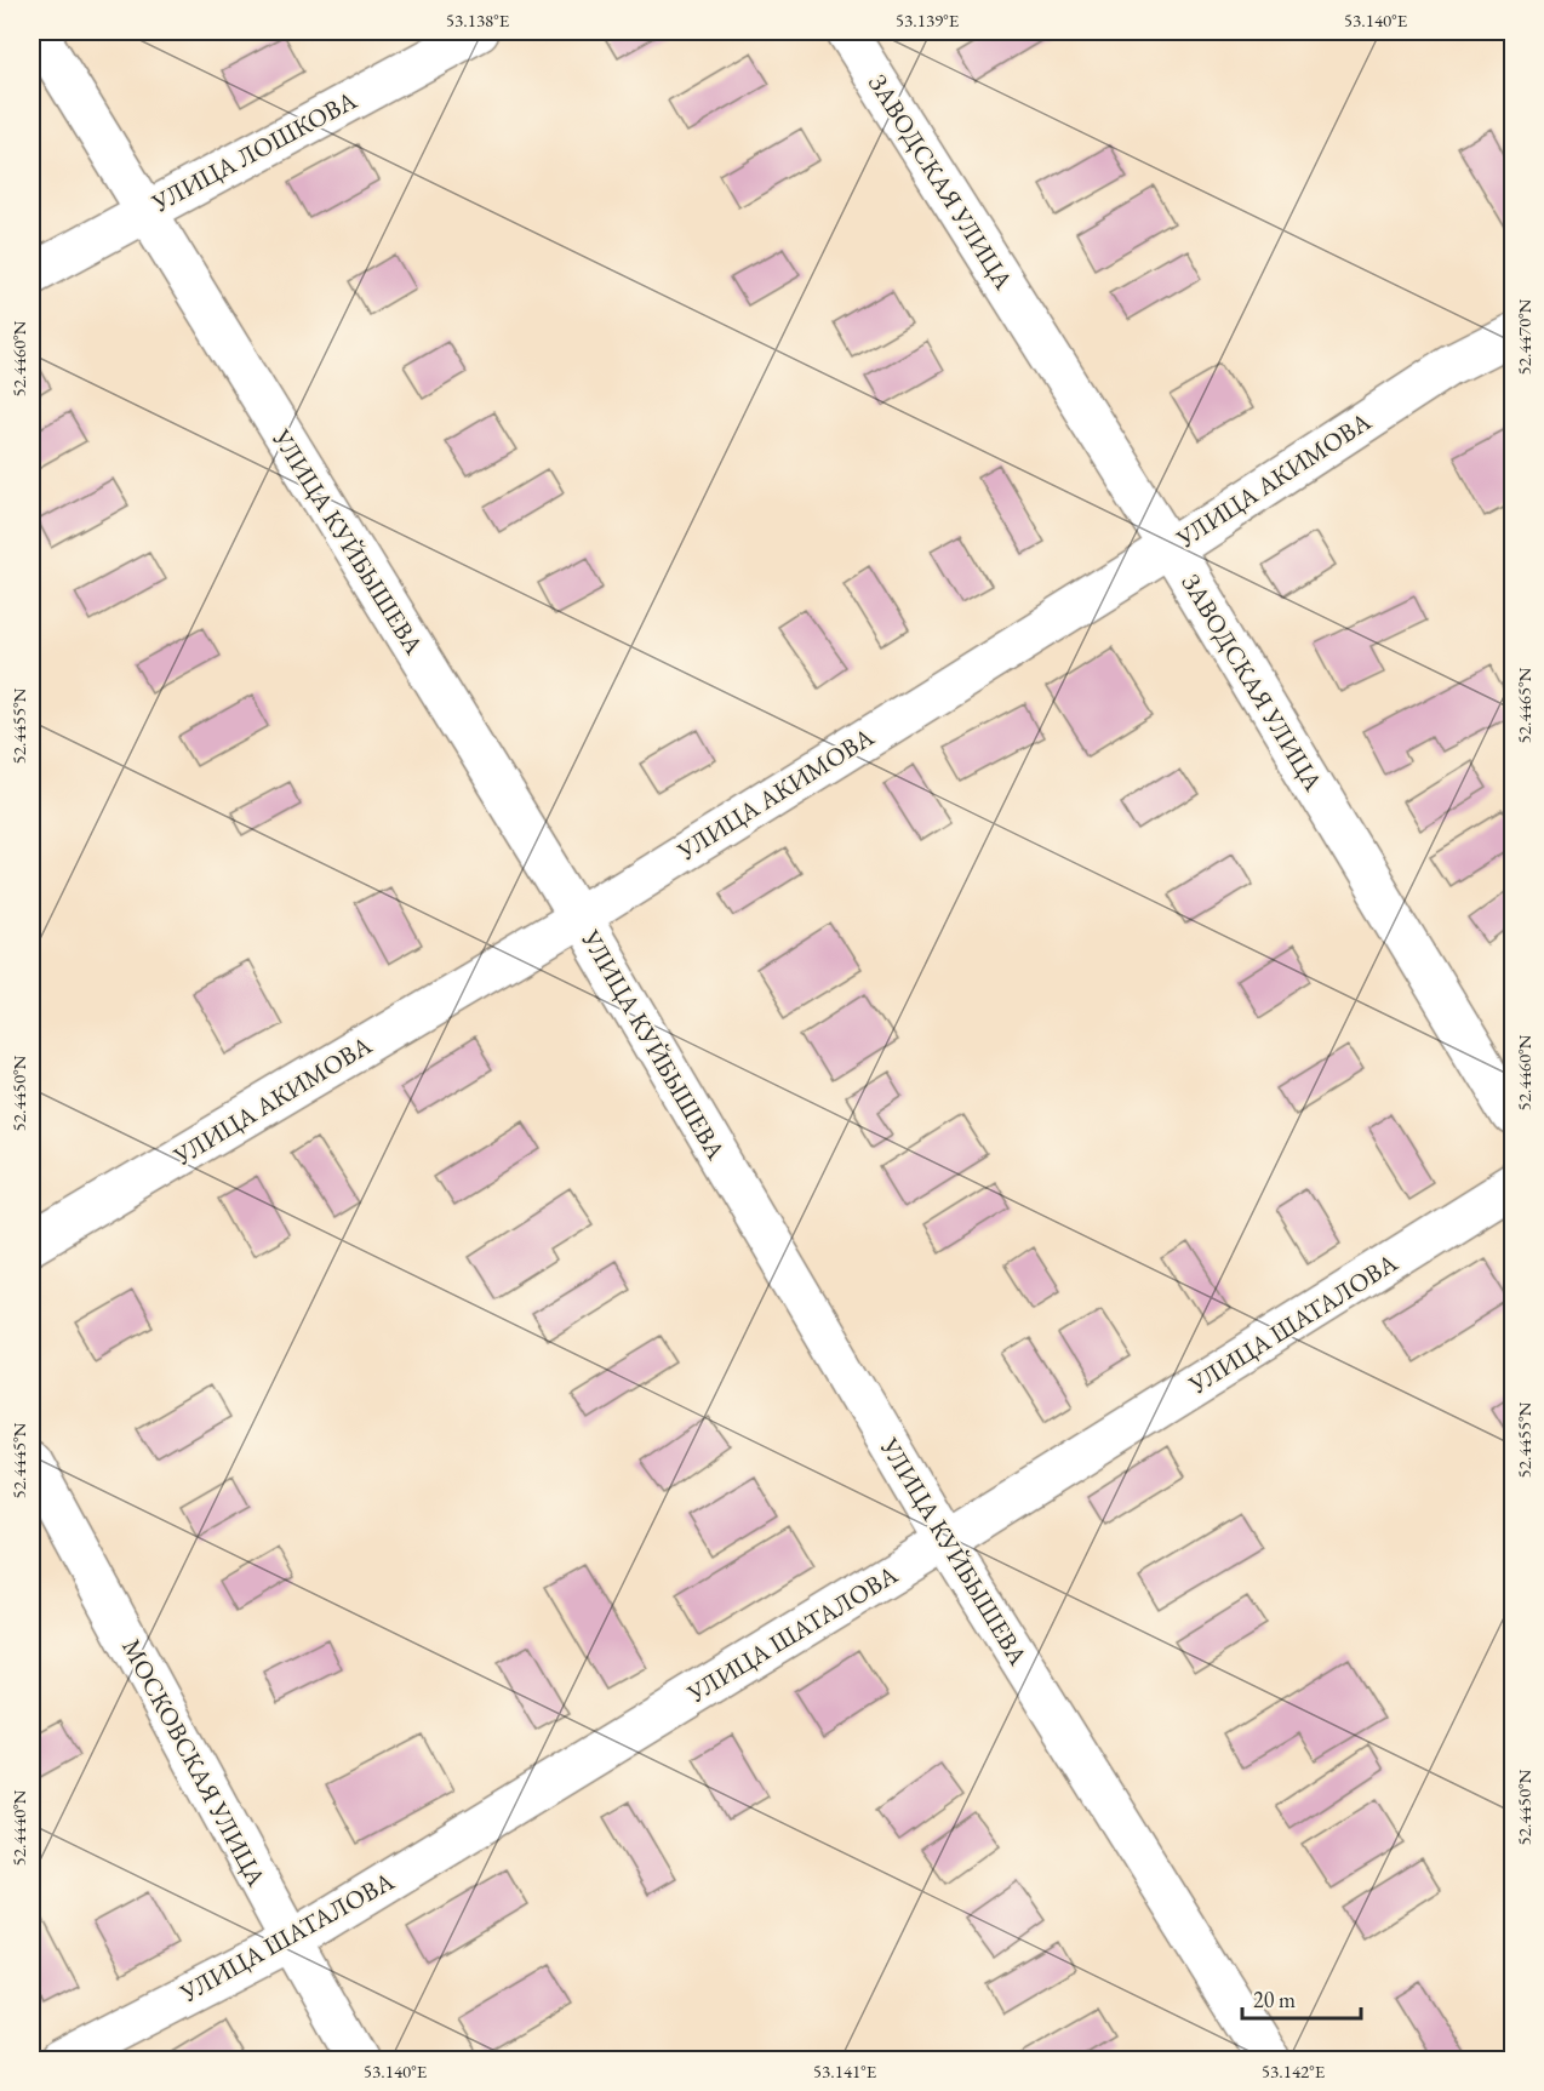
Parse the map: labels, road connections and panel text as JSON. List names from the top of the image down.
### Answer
{
  "streets": {
    "street": [
      "УЛИЦА ЛОШКОВА",
      "ЗАВОДСКАЯ УЛИЦА",
      "УЛИЦА АКИМОВА",
      "УЛИЦА КУЙБЫШЕВА",
      "УЛИЦА ШАТАЛОВА",
      "МОСКОВСКАЯ УЛИЦА"
    ]
  },
  "crossings": [
    ["УЛИЦА ЛОШКОВА", "УЛИЦА КУЙБЫШЕВА"],
    ["ЗАВОДСКАЯ УЛИЦА", "УЛИЦА АКИМОВА"],
    ["УЛИЦА АКИМОВА", "УЛИЦА КУЙБЫШЕВА"],
    ["УЛИЦА КУЙБЫШЕВА", "УЛИЦА ШАТАЛОВА"],
    ["УЛИЦА ШАТАЛОВА", "МОСКОВСКАЯ УЛИЦА"]
  ],
  "scale_bar": "20 m",
  "coordinates": [
    "53.138°E",
    "53.139°E",
    "53.140°E",
    "52.4470°N",
    "52.4460°N",
    "52.4465°N",
    "52.4455°N",
    "52.4450°N",
    "52.4445°N",
    "52.4440°N",
    "53.141°E",
    "53.142°E"
  ]
}
